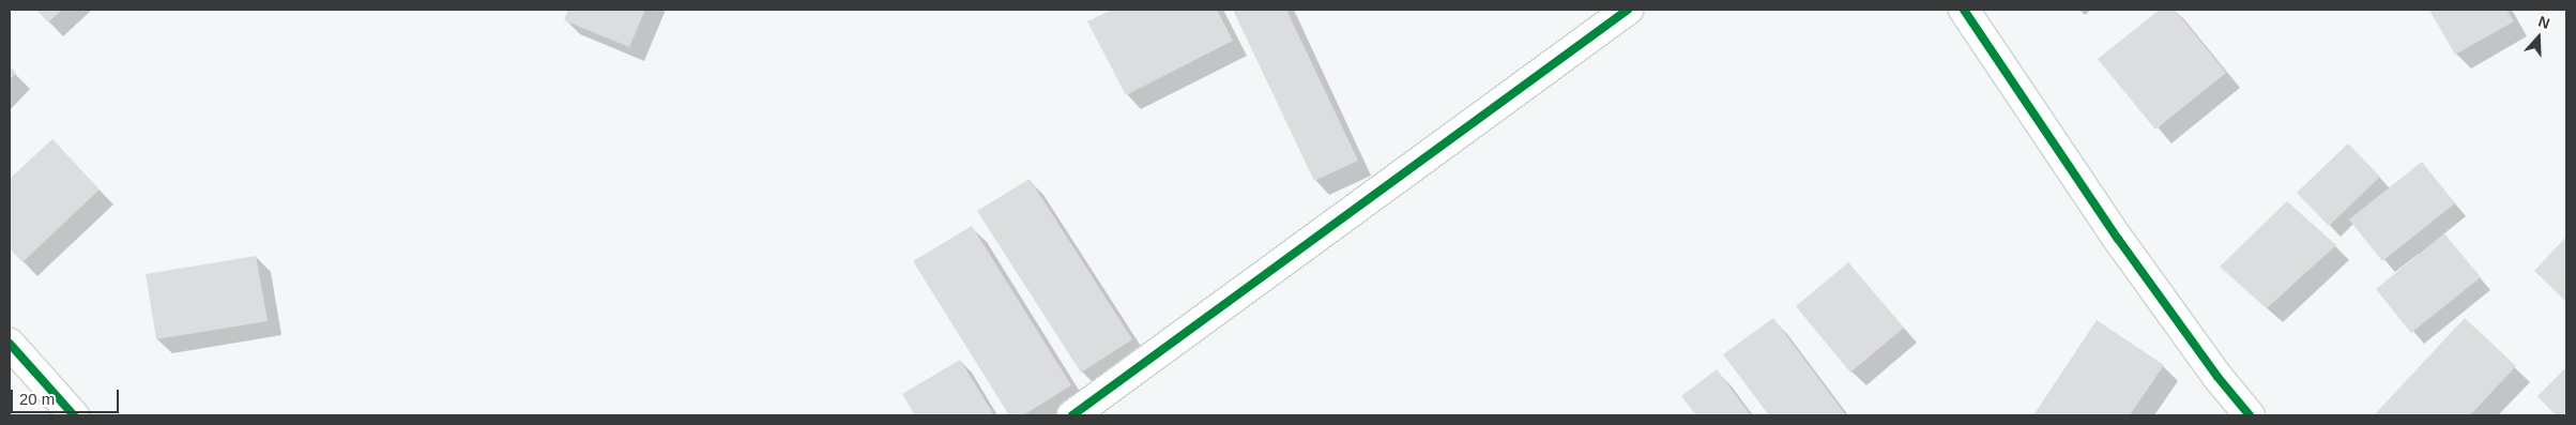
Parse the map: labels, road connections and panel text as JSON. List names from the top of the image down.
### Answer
{
  "scale_bar": "20 m",
  "north": "top"
}
